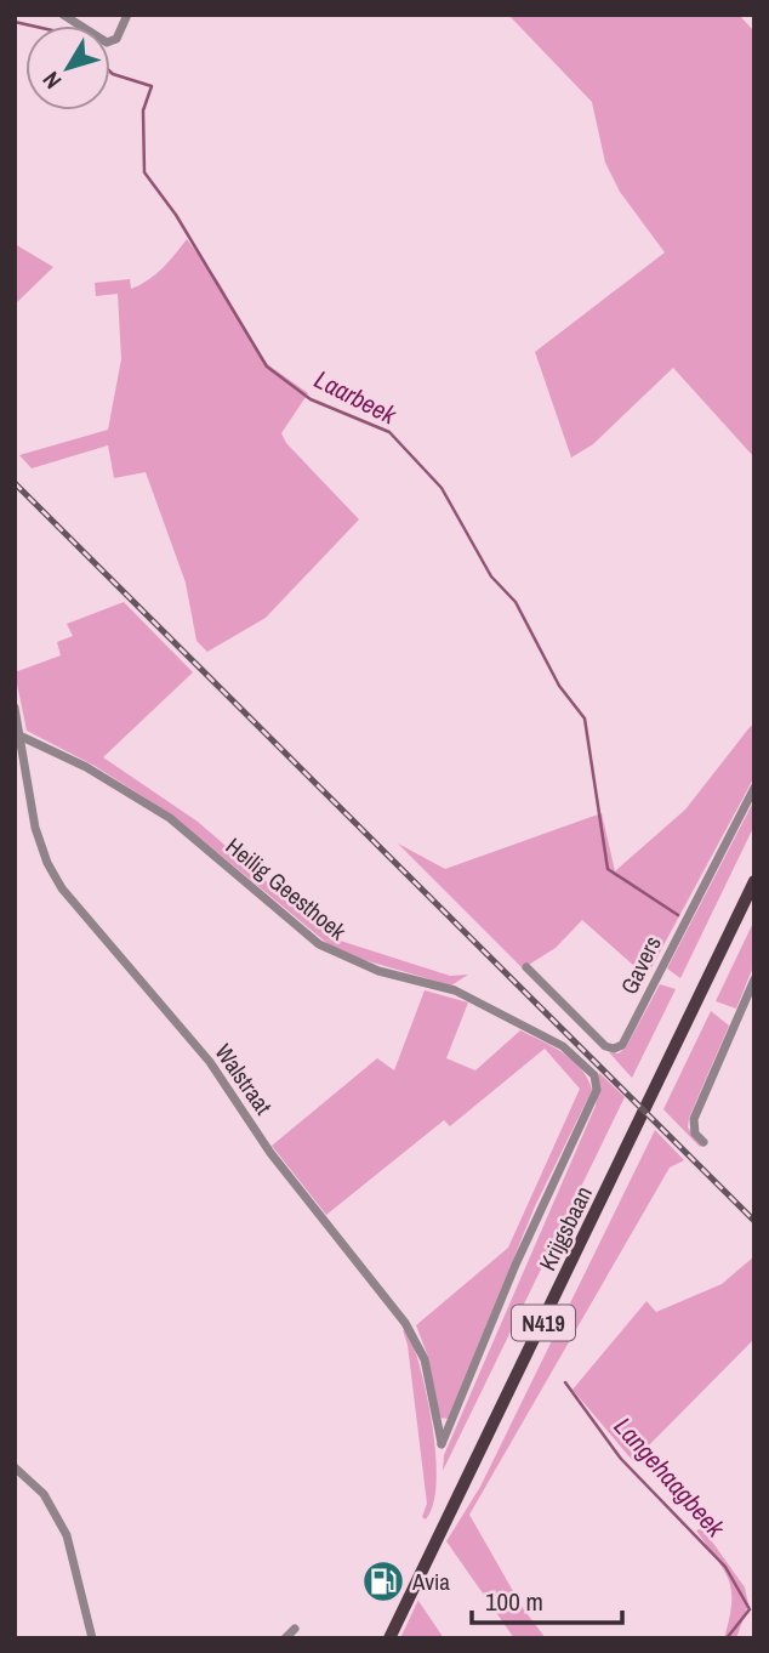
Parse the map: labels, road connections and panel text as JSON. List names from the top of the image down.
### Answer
{
  "streets": {
    "main road": ["Krijgsbaan", "N419"],
    "street": ["Heilig Geesthoek", "Gavers", "Walstraat"]
  },
  "crossings": [
    ["Heilig Geesthoek", "Walstraat"]
  ],
  "water": ["Laarbeek", "Langehaagbeek"],
  "places": {
    "fuel station": ["Avia"]
  },
  "scale_bar": "100 m",
  "north": "bottom left"
}
